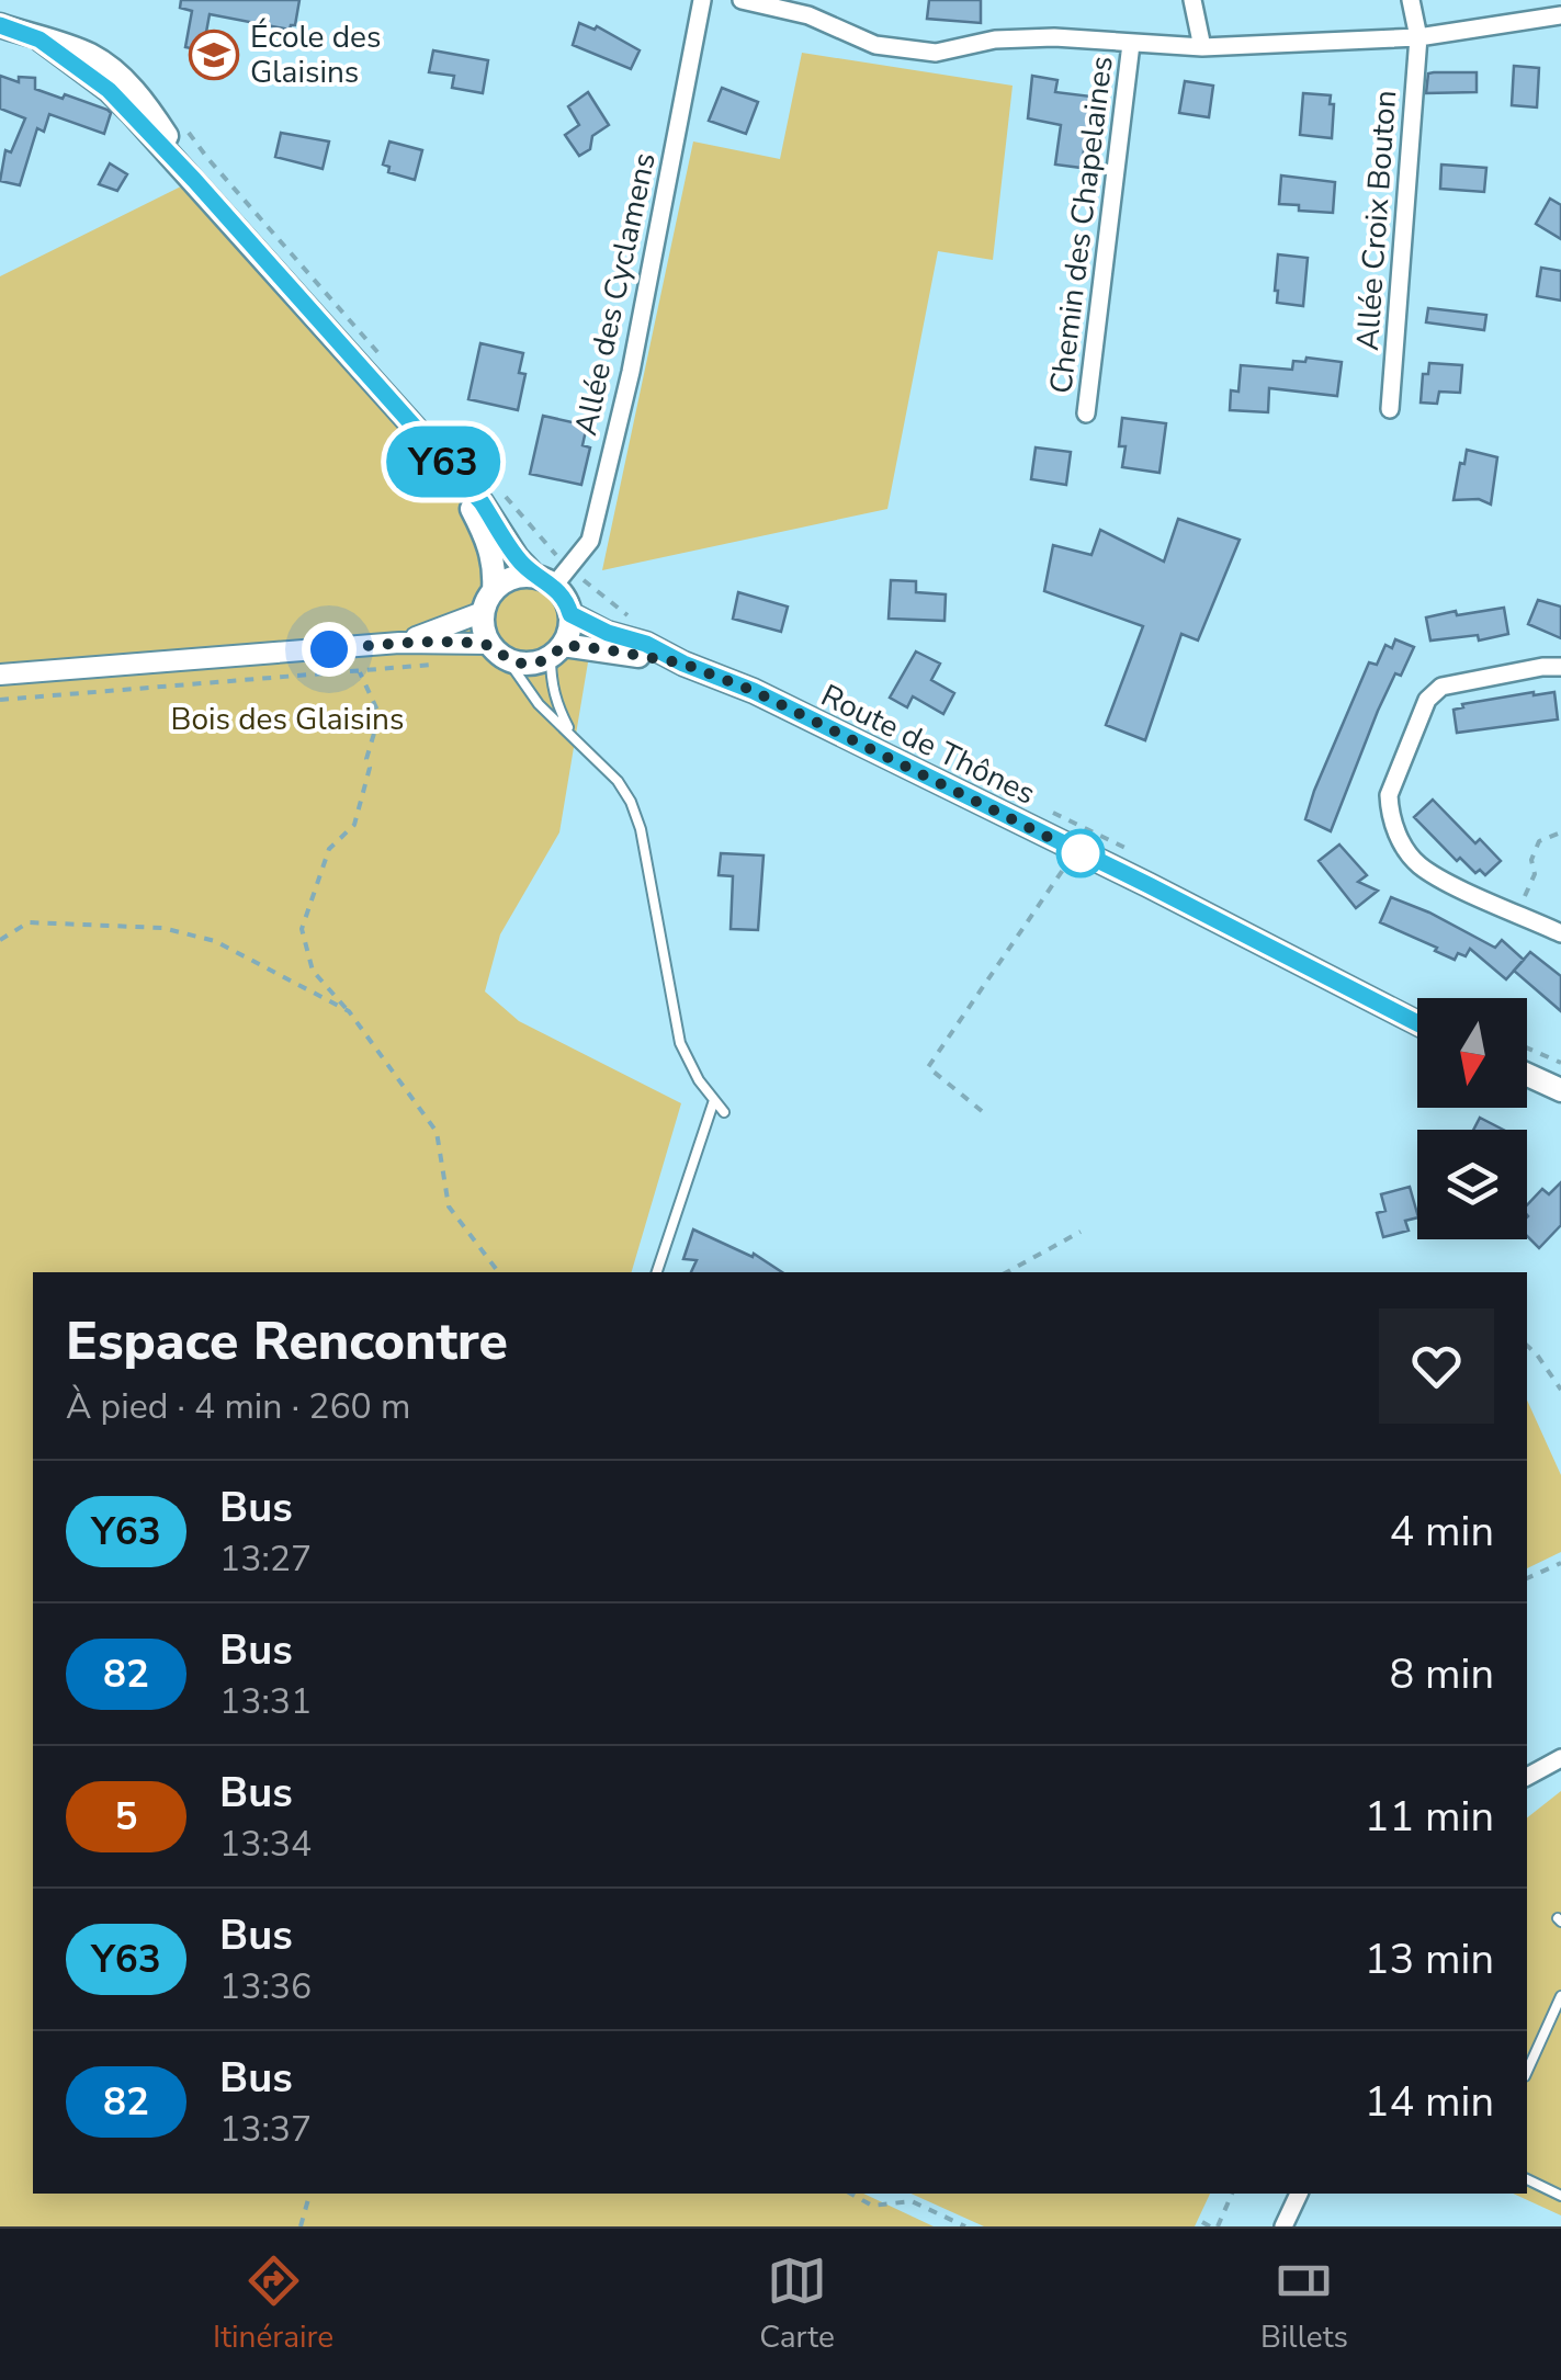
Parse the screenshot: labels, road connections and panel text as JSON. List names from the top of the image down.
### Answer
{
  "streets": {
    "main road": ["Route de Thônes"],
    "street": ["Allée Croix Bouton", "Chemin des Chapelaines", "Allée des Cyclamens"]
  },
  "crossings": [
    ["Allée Croix Bouton", "Chemin des Chapelaines"],
    ["Allée des Cyclamens", "Route de Thônes"]
  ],
  "parks": ["Bois des Glaisins"],
  "places": {
    "school or university": ["École des Glaisins"]
  },
  "lines": ["bus line Y63"],
  "north": "bottom",
  "page": {
    "on_map": "Y63",
    "heading": ["Espace Rencontre", "À pied · 4 min · 260 m"],
    "list": [
      {
        "mark": "Y63",
        "name": "Bus",
        "note": "13:27",
        "value": "4 min"
      },
      {
        "mark": "82",
        "name": "Bus",
        "note": "13:31",
        "value": "8 min"
      },
      {
        "mark": "5",
        "name": "Bus",
        "note": "13:34",
        "value": "11 min"
      },
      {
        "mark": "Y63",
        "name": "Bus",
        "note": "13:36",
        "value": "13 min"
      },
      {
        "mark": "82",
        "name": "Bus",
        "note": "13:37",
        "value": "14 min"
      }
    ],
    "tabs": ["Itinéraire", "Carte", "Billets"]
  }
}
